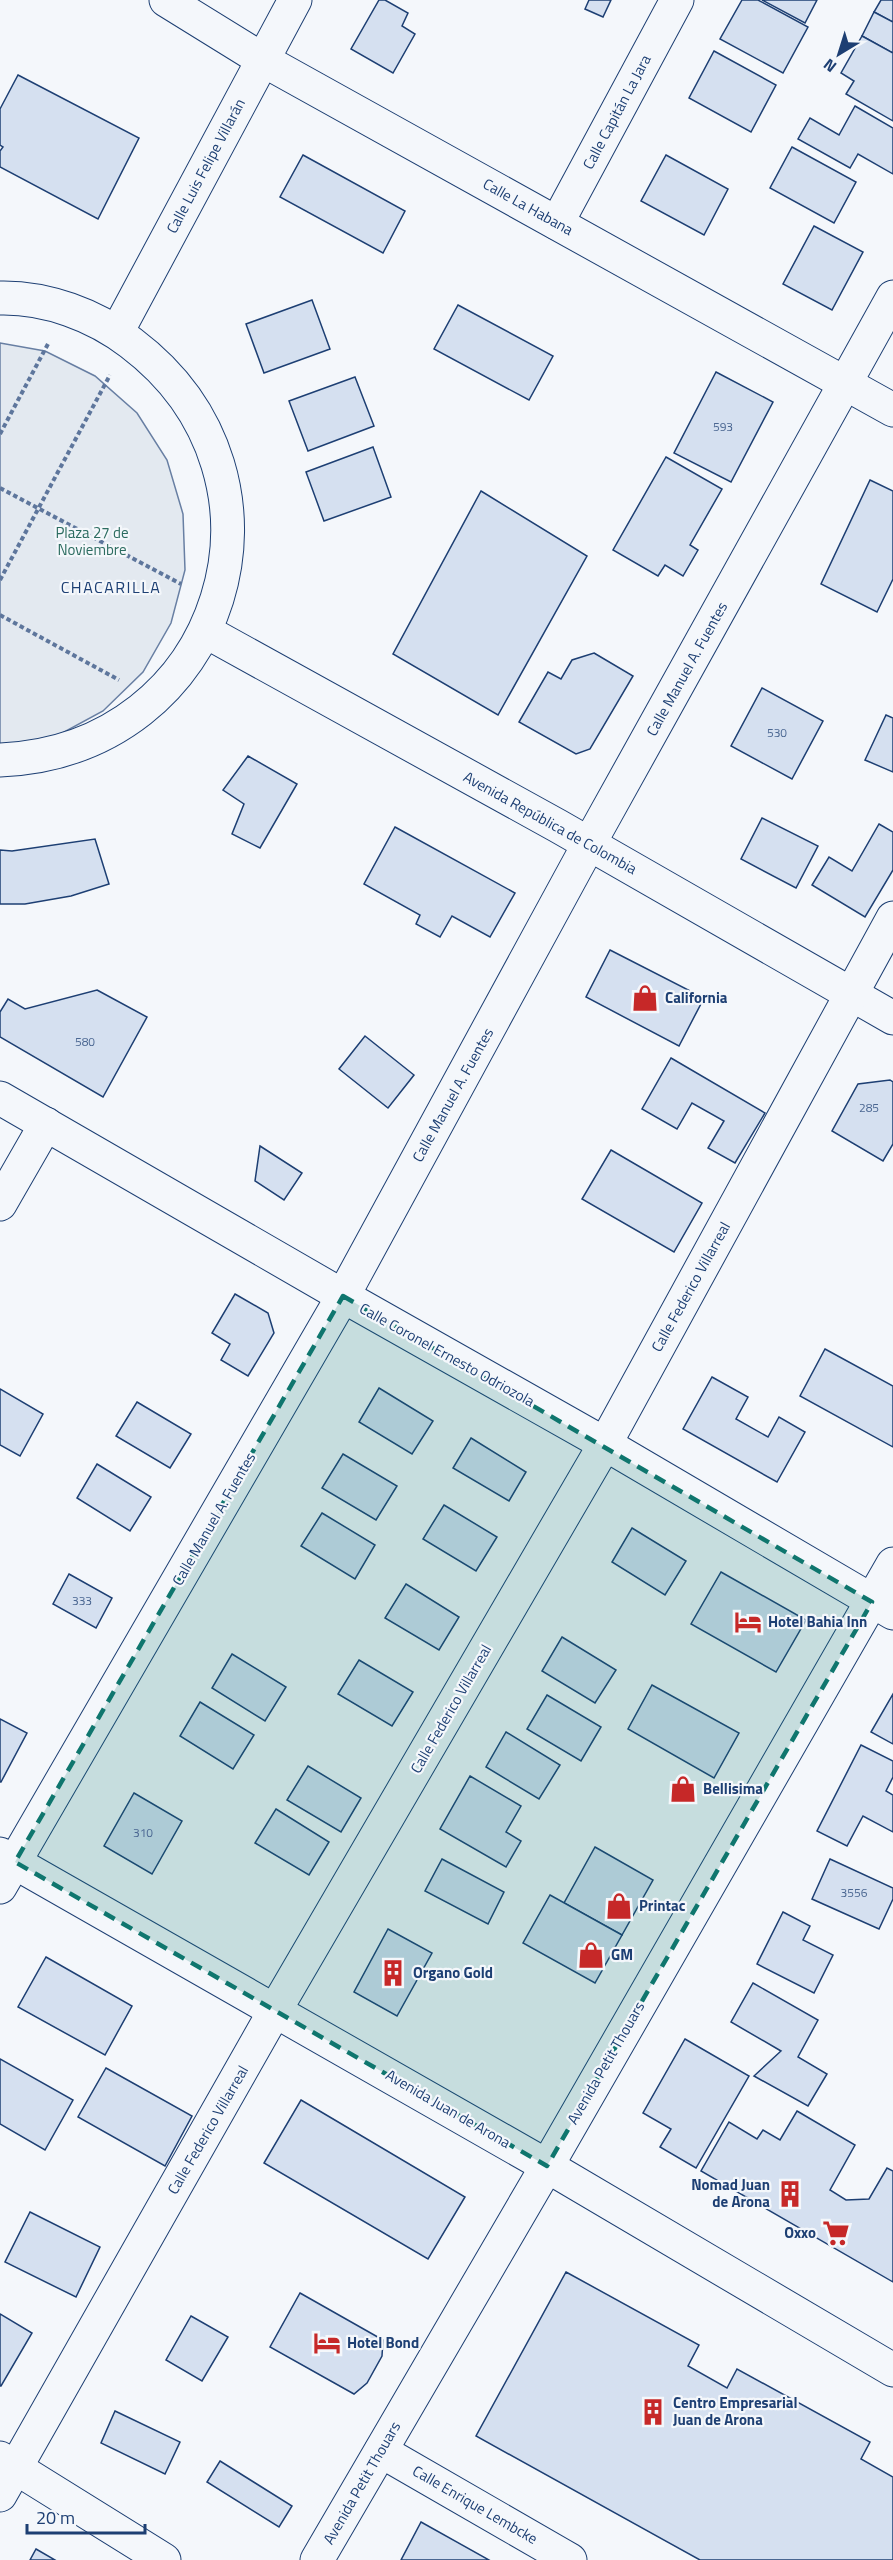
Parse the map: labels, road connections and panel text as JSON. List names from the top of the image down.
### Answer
{
  "streets": {
    "street": [
      "Calle Capitán La Jara",
      "Calle Luis Felipe Villarán",
      "Calle La Habana",
      "Calle Manuel A. Fuentes",
      "Avenida República de Colombia",
      "Calle Federico Villarreal",
      "Calle Coronel Ernesto Odriozola",
      "Avenida Petit Thouars",
      "Avenida Juan de Arona",
      "Calle Enrique Lembcke"
    ]
  },
  "crossings": [
    ["Calle Capitán La Jara", "Calle La Habana"],
    ["Calle Luis Felipe Villarán", "Calle La Habana"],
    ["Calle La Habana", "Calle Manuel A. Fuentes"],
    ["Calle Manuel A. Fuentes", "Avenida República de Colombia"],
    ["Calle Manuel A. Fuentes", "Calle Coronel Ernesto Odriozola"],
    ["Calle Manuel A. Fuentes", "Avenida Juan de Arona"],
    ["Avenida República de Colombia", "Calle Federico Villarreal"],
    ["Calle Federico Villarreal", "Calle Coronel Ernesto Odriozola"],
    ["Calle Federico Villarreal", "Avenida Juan de Arona"],
    ["Calle Coronel Ernesto Odriozola", "Avenida Petit Thouars"],
    ["Avenida Petit Thouars", "Avenida Juan de Arona"],
    ["Avenida Petit Thouars", "Calle Enrique Lembcke"]
  ],
  "districts": ["CHACARILLA"],
  "parks": ["Plaza 27 de Noviembre"],
  "places": {
    "shop": [
      "California",
      "Bellisima",
      "Printac",
      "GM"
    ],
    "hotel": ["Hotel Bahia Inn", "Hotel Bond"],
    "building": ["Organo Gold", "Nomad Juan de Arona", "Centro Empresarial Juan de Arona"],
    "supermarket": ["Oxxo"]
  },
  "house_numbers": [
    "593",
    "530",
    "580",
    "285",
    "333",
    "310",
    "3556"
  ],
  "scale_bar": "20 m",
  "north": "bottom left"
}
